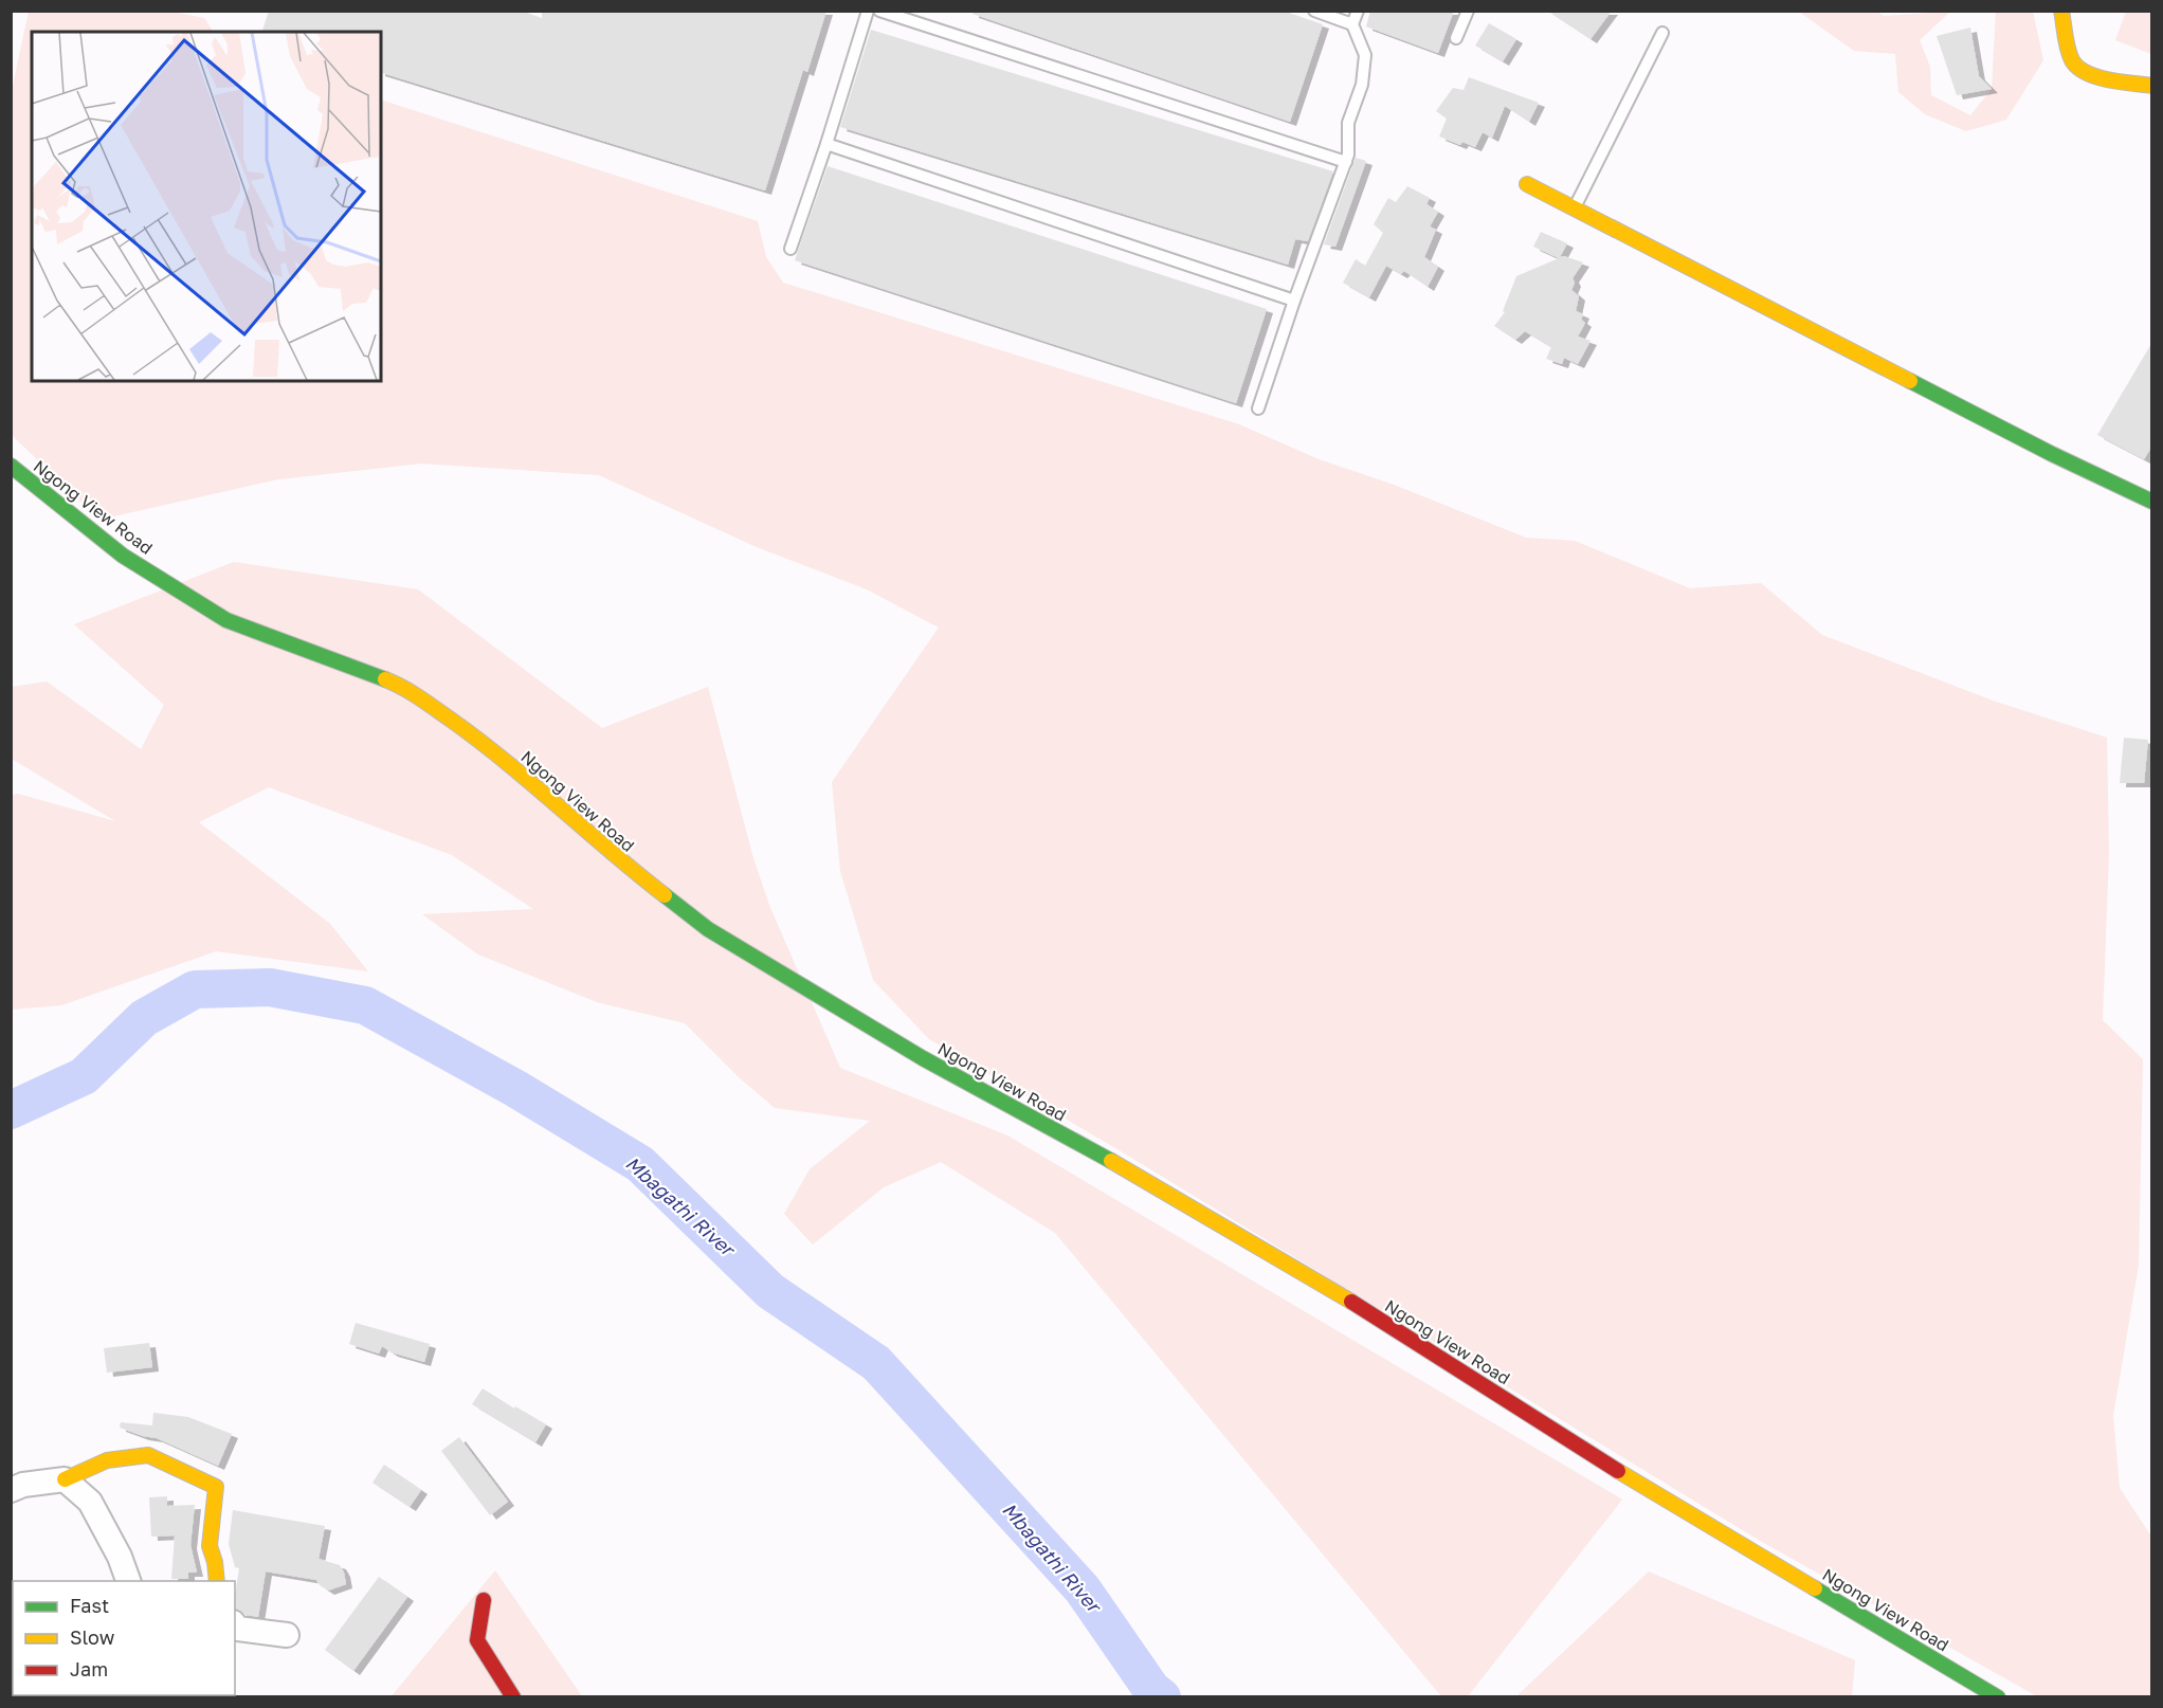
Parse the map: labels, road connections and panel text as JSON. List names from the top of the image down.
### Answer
{
  "streets": {
    "street": ["Ngong View Road"]
  },
  "water": ["Mbagathi River"],
  "legend": ["Fast", "Slow", "Jam"]
}
